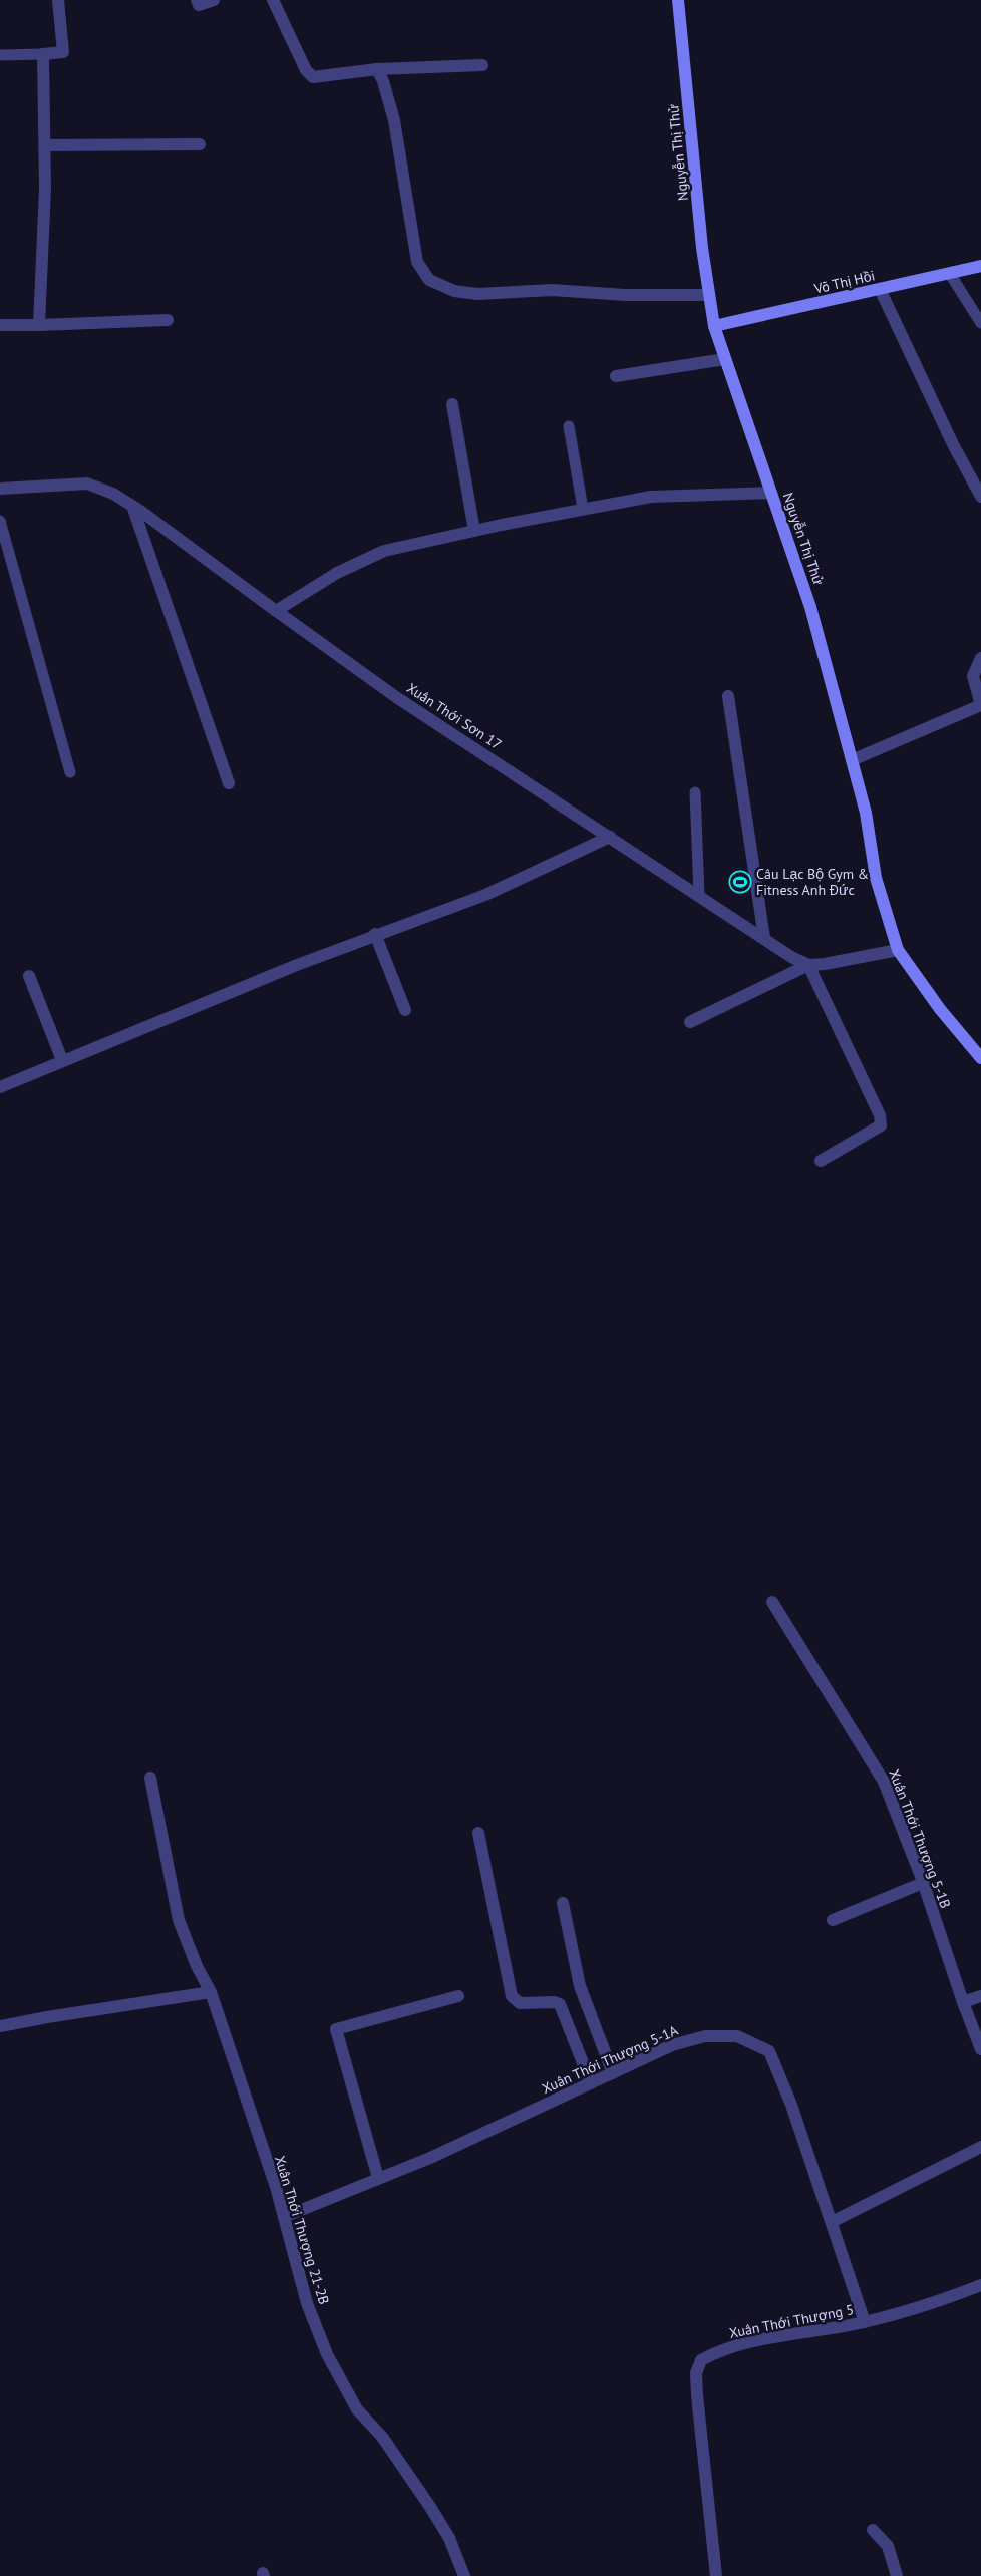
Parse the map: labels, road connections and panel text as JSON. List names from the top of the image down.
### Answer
{
  "streets": {
    "street": [
      "Nguyễn Thị Thử",
      "Võ Thị Hồi",
      "Xuân Thới Sơn 17",
      "Xuân Thới Thượng 5-1B",
      "Xuân Thới Thượng 5-1A",
      "Xuân Thới Thượng 21-2B",
      "Xuân Thới Thượng 5"
    ]
  },
  "crossings": [
    ["Nguyễn Thị Thử", "Võ Thị Hồi"],
    ["Xuân Thới Thượng 5-1A", "Xuân Thới Thượng 21-2B"],
    ["Xuân Thới Thượng 5-1A", "Xuân Thới Thượng 5"]
  ],
  "places": {
    "sports": ["Câu Lạc Bộ Gym & Fitness Anh Đức"]
  }
}
